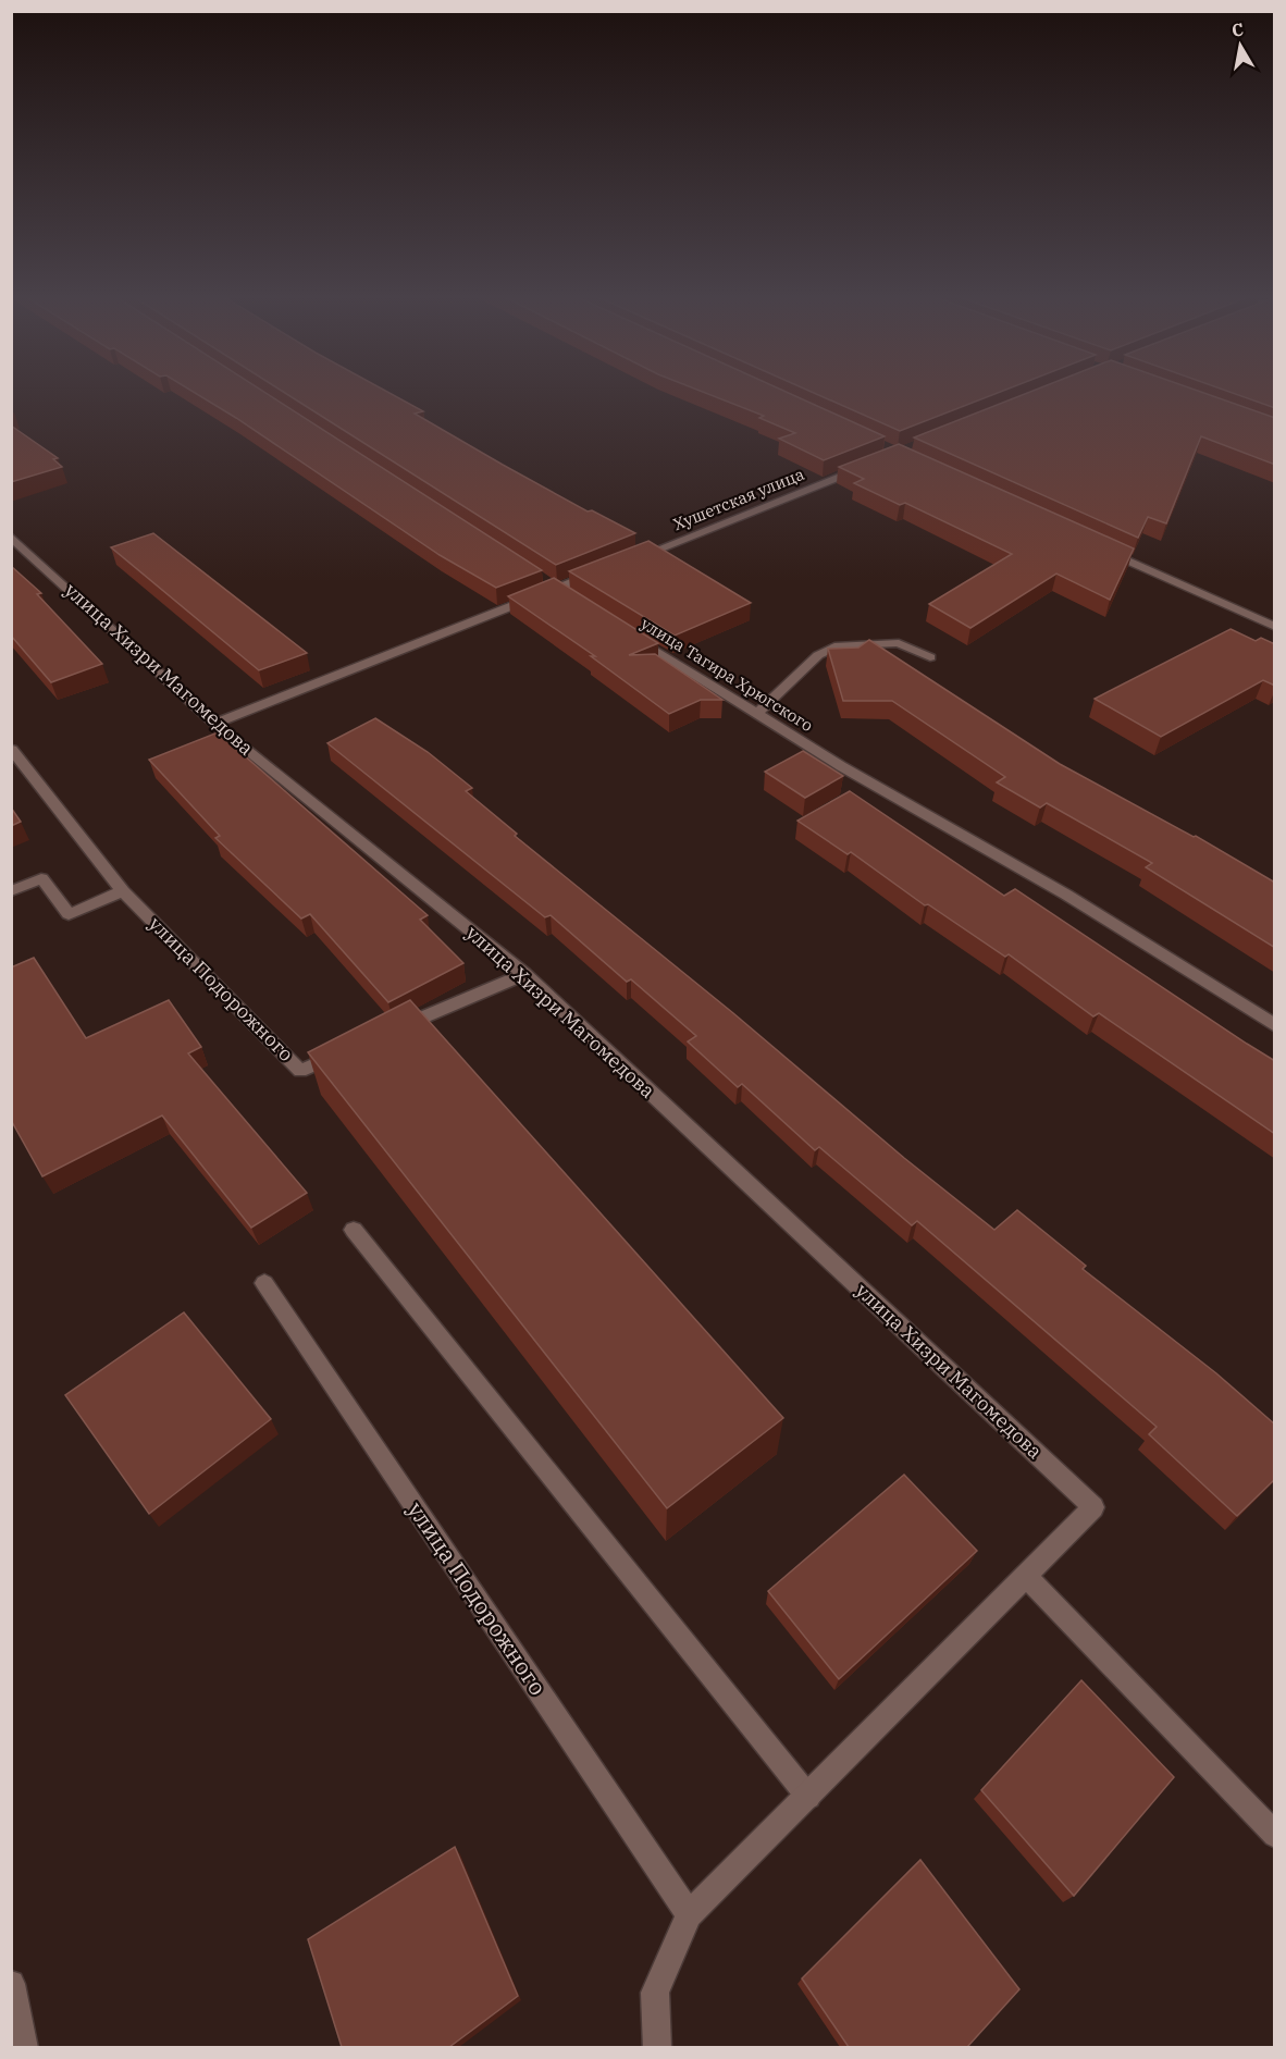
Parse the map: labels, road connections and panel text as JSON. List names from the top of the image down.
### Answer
{
  "streets": {
    "street": [
      "Хушетская улица",
      "улица Хизри Магомедова",
      "улица Тагира Хрюгского",
      "улица Подорожного"
    ]
  },
  "north": "top"
}
